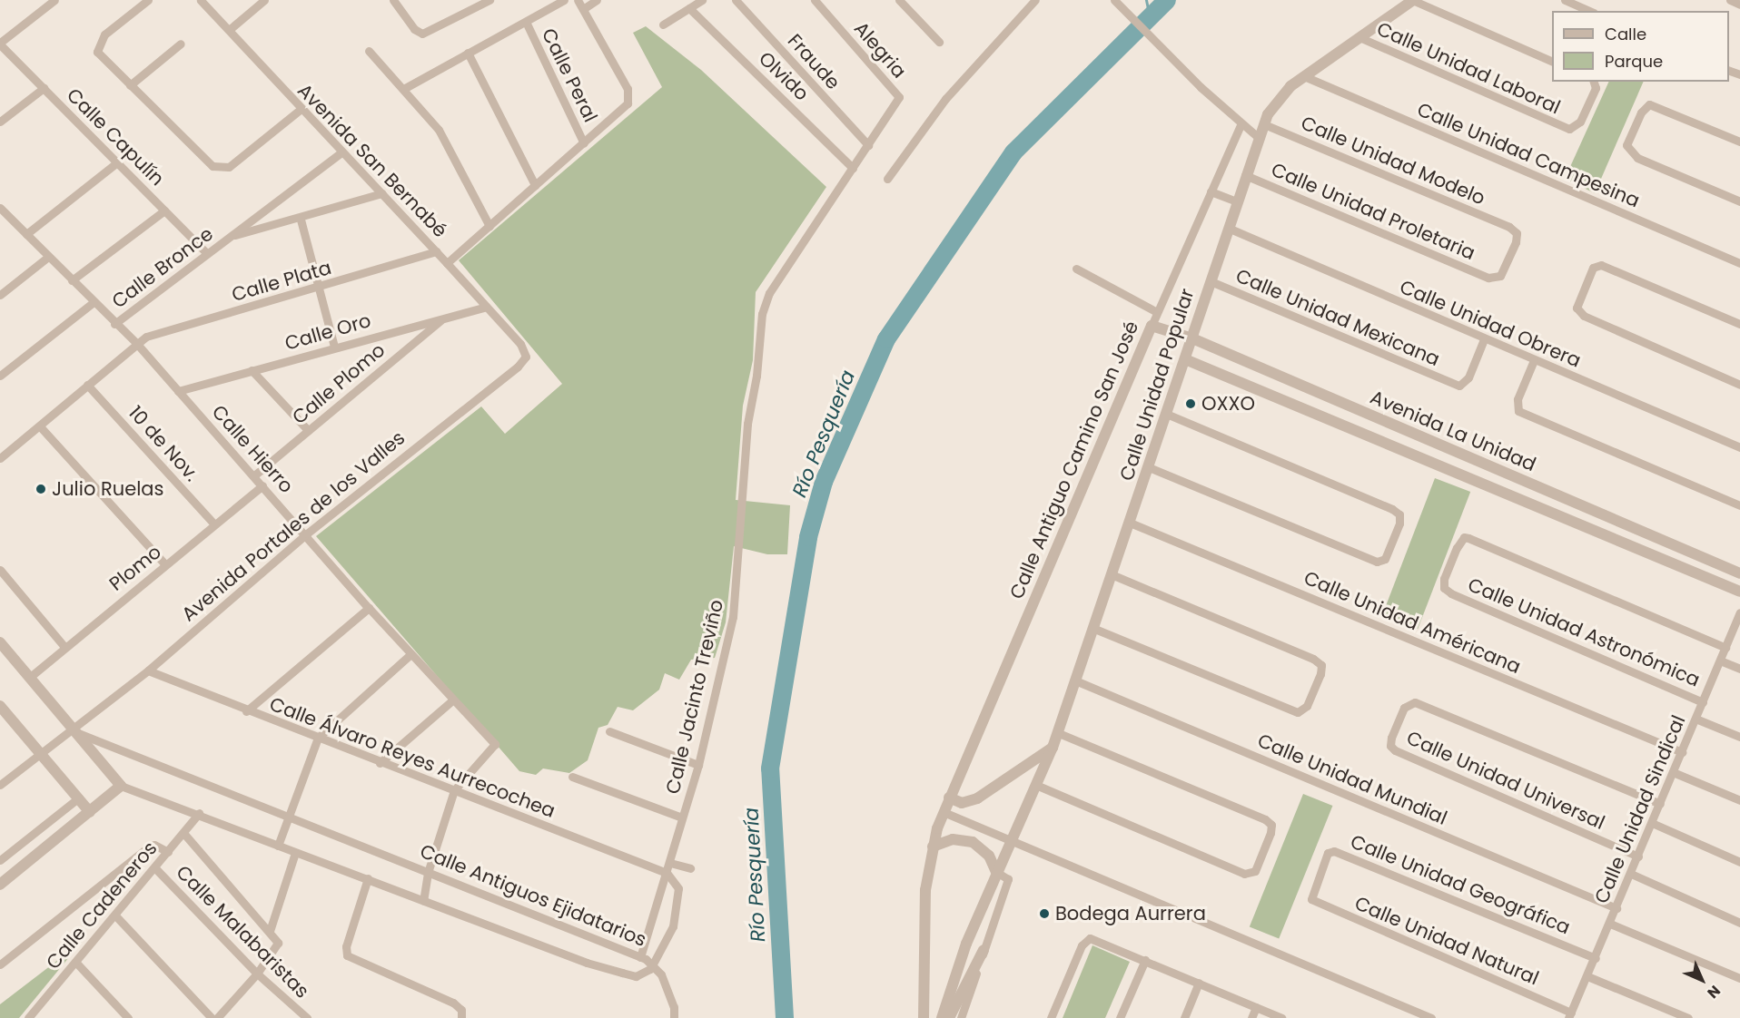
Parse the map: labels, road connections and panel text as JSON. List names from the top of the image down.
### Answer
{
  "streets": {
    "street": [
      "Alegria",
      "Fraude",
      "Calle Unidad Laboral",
      "Calle Peral",
      "Olvido",
      "Calle Capulín",
      "Calle Unidad Campesina",
      "Avenida San Bernabé",
      "Calle Unidad Modelo",
      "Calle Unidad Proletaria",
      "Calle Bronce",
      "Calle Plata",
      "Calle Unidad Mexicana",
      "Calle Unidad Obrera",
      "Calle Oro",
      "Calle Plomo",
      "Calle Unidad Popular",
      "Avenida La Unidad",
      "10 de Nov.",
      "Calle Hierro",
      "Calle Antiguo Camino San José",
      "Avenida Portales de los Valles",
      "Plomo",
      "Calle Unidad Américana",
      "Calle Unidad Astronómica",
      "Calle Jacinto Treviño",
      "Calle Álvaro Reyes Aurrecochea",
      "Calle Unidad Mundial",
      "Calle Unidad Universal",
      "Calle Unidad Sindical",
      "Calle Unidad Geográfica",
      "Calle Antiguos Ejidatarios",
      "Calle Cadeneros",
      "Calle Malabaristas",
      "Calle Unidad Natural"
    ]
  },
  "crossings": [
    ["Alegria", "Calle Jacinto Treviño"],
    ["Fraude", "Calle Jacinto Treviño"],
    ["Calle Unidad Laboral", "Calle Unidad Popular"],
    ["Olvido", "Calle Jacinto Treviño"],
    ["Calle Capulín", "Calle Bronce"],
    ["Calle Unidad Campesina", "Calle Unidad Popular"],
    ["Avenida San Bernabé", "Calle Bronce"],
    ["Avenida San Bernabé", "Calle Plata"],
    ["Avenida San Bernabé", "Calle Oro"],
    ["Avenida San Bernabé", "Avenida Portales de los Valles"],
    ["Calle Unidad Modelo", "Calle Unidad Proletaria"],
    ["Calle Unidad Modelo", "Calle Unidad Popular"],
    ["Calle Unidad Proletaria", "Calle Unidad Popular"],
    ["Calle Bronce", "Calle Hierro"],
    ["Calle Plata", "10 de Nov."],
    ["Calle Plata", "Calle Hierro"],
    ["Calle Unidad Mexicana", "Calle Unidad Obrera"],
    ["Calle Unidad Mexicana", "Calle Unidad Popular"],
    ["Calle Unidad Obrera", "Calle Unidad Popular"],
    ["Calle Oro", "Calle Plomo"],
    ["Calle Oro", "Calle Hierro"],
    ["Calle Plomo", "Calle Hierro"],
    ["Calle Unidad Popular", "Avenida La Unidad"],
    ["Calle Unidad Popular", "Calle Unidad Américana"],
    ["Calle Unidad Popular", "Calle Unidad Mundial"],
    ["Avenida La Unidad", "Calle Antiguo Camino San José"],
    ["10 de Nov.", "Plomo"],
    ["Calle Hierro", "Avenida Portales de los Valles"],
    ["Calle Hierro", "Plomo"],
    ["Calle Hierro", "Calle Álvaro Reyes Aurrecochea"],
    ["Avenida Portales de los Valles", "Calle Álvaro Reyes Aurrecochea"],
    ["Avenida Portales de los Valles", "Calle Antiguos Ejidatarios"],
    ["Plomo", "Calle Antiguos Ejidatarios"],
    ["Calle Unidad Américana", "Calle Unidad Sindical"],
    ["Calle Unidad Astronómica", "Calle Unidad Sindical"],
    ["Calle Jacinto Treviño", "Calle Álvaro Reyes Aurrecochea"],
    ["Calle Jacinto Treviño", "Calle Antiguos Ejidatarios"],
    ["Calle Unidad Mundial", "Calle Unidad Sindical"],
    ["Calle Unidad Universal", "Calle Unidad Sindical"],
    ["Calle Unidad Sindical", "Calle Unidad Geográfica"],
    ["Calle Unidad Sindical", "Calle Unidad Natural"],
    ["Calle Unidad Geográfica", "Calle Unidad Natural"],
    ["Calle Antiguos Ejidatarios", "Calle Cadeneros"],
    ["Calle Cadeneros", "Calle Malabaristas"]
  ],
  "water": ["Río Pesquería"],
  "places": ["OXXO", "Julio Ruelas", "Bodega Aurrera"],
  "legend": ["Calle", "Parque"],
  "north": "bottom right"
}
